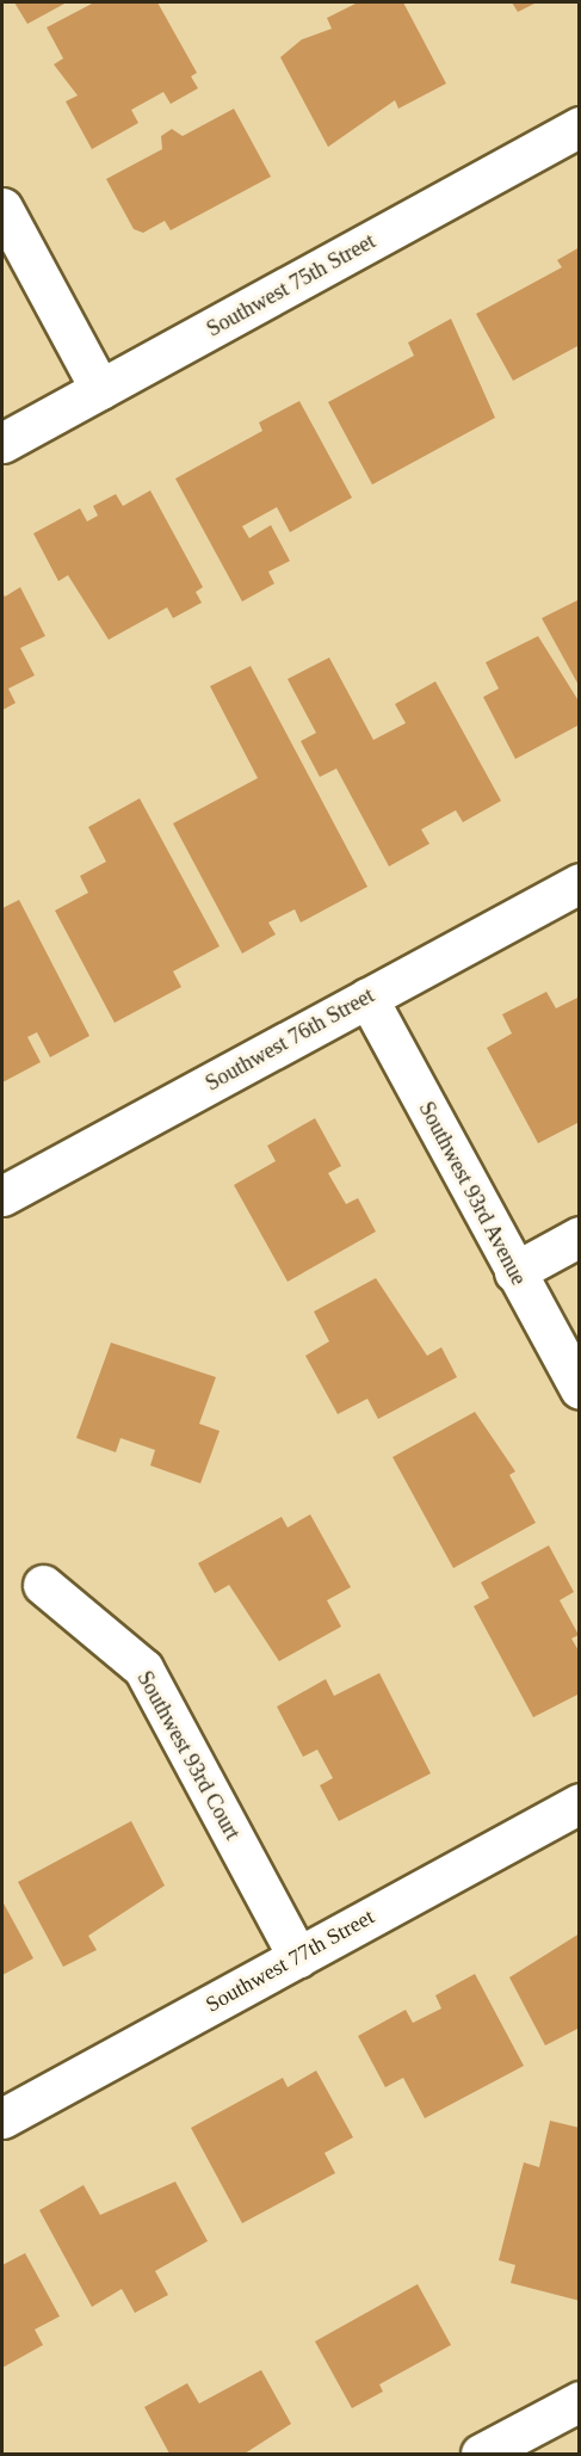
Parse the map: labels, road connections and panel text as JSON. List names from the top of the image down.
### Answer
{
  "streets": {
    "street": [
      "Southwest 75th Street",
      "Southwest 76th Street",
      "Southwest 93rd Avenue",
      "Southwest 93rd Court",
      "Southwest 77th Street"
    ]
  },
  "crossings": [
    ["Southwest 76th Street", "Southwest 93rd Avenue"],
    ["Southwest 93rd Court", "Southwest 77th Street"]
  ]
}
